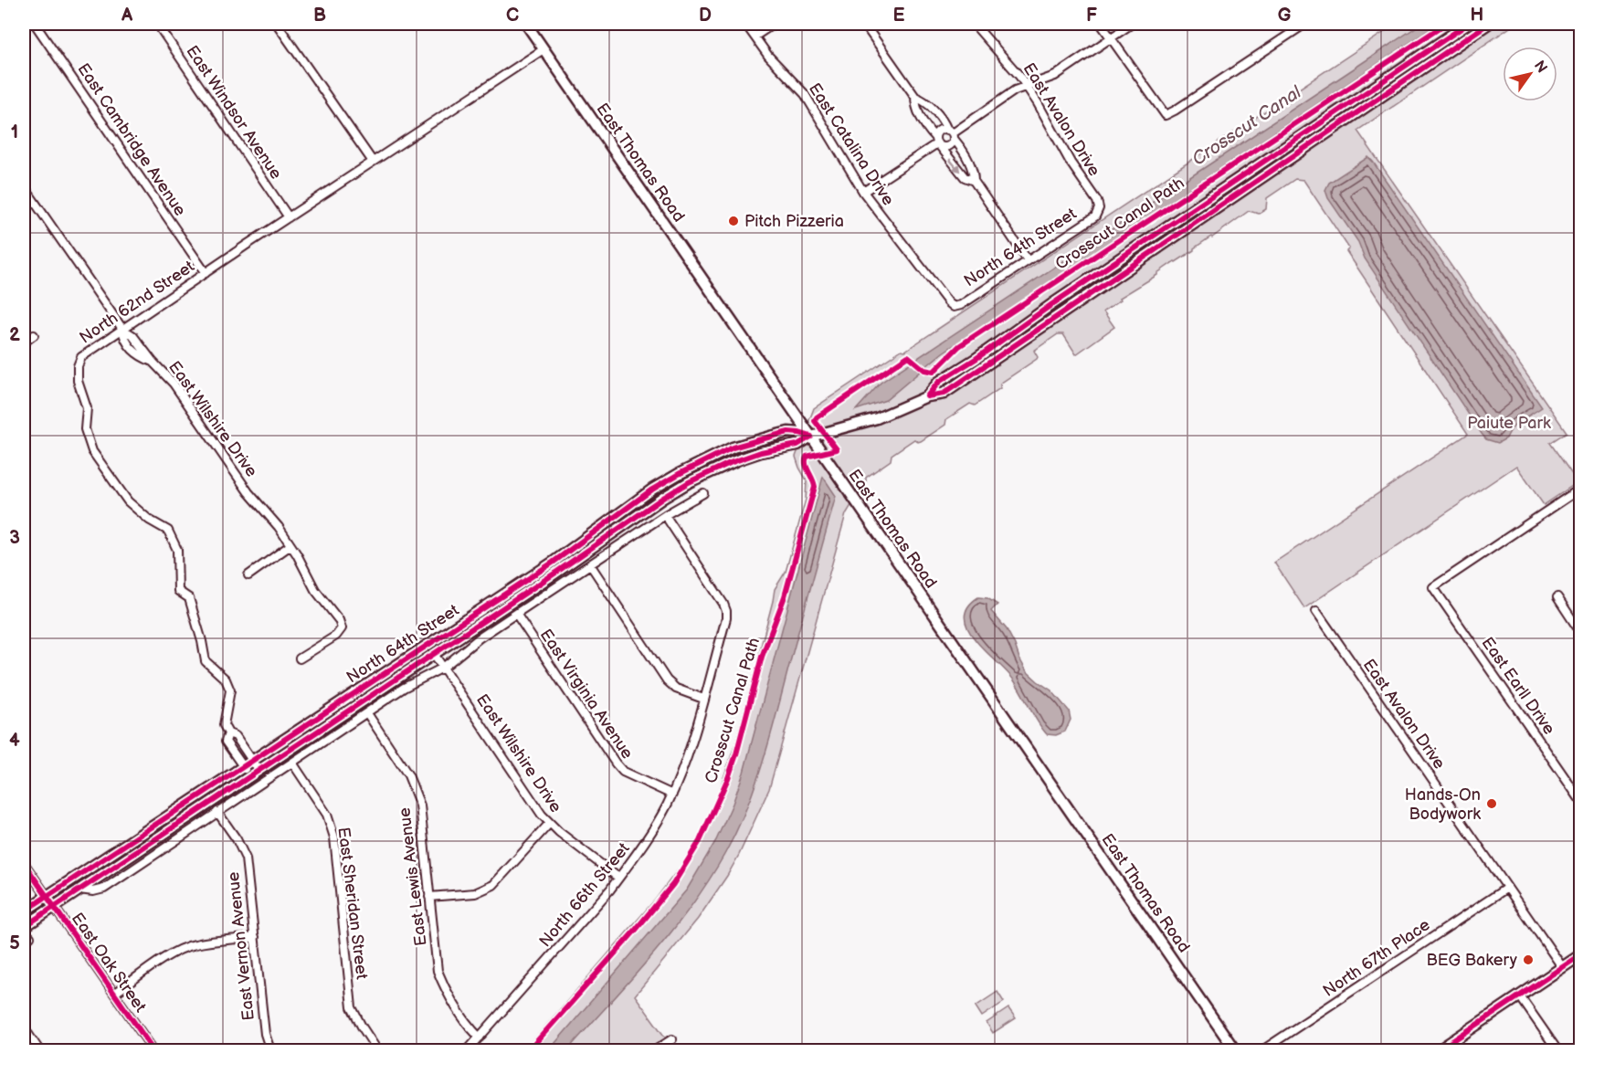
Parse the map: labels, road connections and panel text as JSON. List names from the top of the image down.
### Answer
{
  "streets": {
    "main road": ["East Thomas Road", "North 64th Street"],
    "street": [
      "East Windsor Avenue",
      "East Avalon Drive",
      "East Cambridge Avenue",
      "East Catalina Drive",
      "North 62nd Street",
      "East Wilshire Drive",
      "East Earll Drive",
      "East Virginia Avenue",
      "East Lewis Avenue",
      "North 66th Street",
      "East Sheridan Street",
      "East Vernon Avenue",
      "North 67th Place",
      "East Oak Street"
    ],
    "cycle path": ["Crosscut Canal Path"]
  },
  "crossings": [
    ["East Windsor Avenue", "North 62nd Street"],
    ["East Avalon Drive", "North 64th Street"],
    ["East Avalon Drive", "North 67th Place"],
    ["East Cambridge Avenue", "North 62nd Street"],
    ["East Catalina Drive", "North 64th Street"],
    ["East Thomas Road", "North 64th Street"],
    ["East Thomas Road", "North 62nd Street"],
    ["North 64th Street", "North 62nd Street"],
    ["North 64th Street", "East Wilshire Drive"],
    ["North 64th Street", "East Virginia Avenue"],
    ["North 64th Street", "East Lewis Avenue"],
    ["North 64th Street", "North 66th Street"],
    ["North 64th Street", "East Sheridan Street"],
    ["North 64th Street", "East Vernon Avenue"],
    ["North 64th Street", "East Oak Street"],
    ["North 62nd Street", "East Wilshire Drive"],
    ["East Wilshire Drive", "North 66th Street"],
    ["East Virginia Avenue", "North 66th Street"],
    ["East Lewis Avenue", "North 66th Street"]
  ],
  "water": ["Crosscut Canal"],
  "parks": ["Paiute Park"],
  "places": ["Pitch Pizzeria", "Hands-On Bodywork", "BEG Bakery"],
  "north": "top right",
  "grid": {
    "columns": [
      "A",
      "B",
      "C",
      "D",
      "E",
      "F",
      "G",
      "H"
    ],
    "rows": [
      "1",
      "2",
      "3",
      "4",
      "5"
    ]
  }
}
